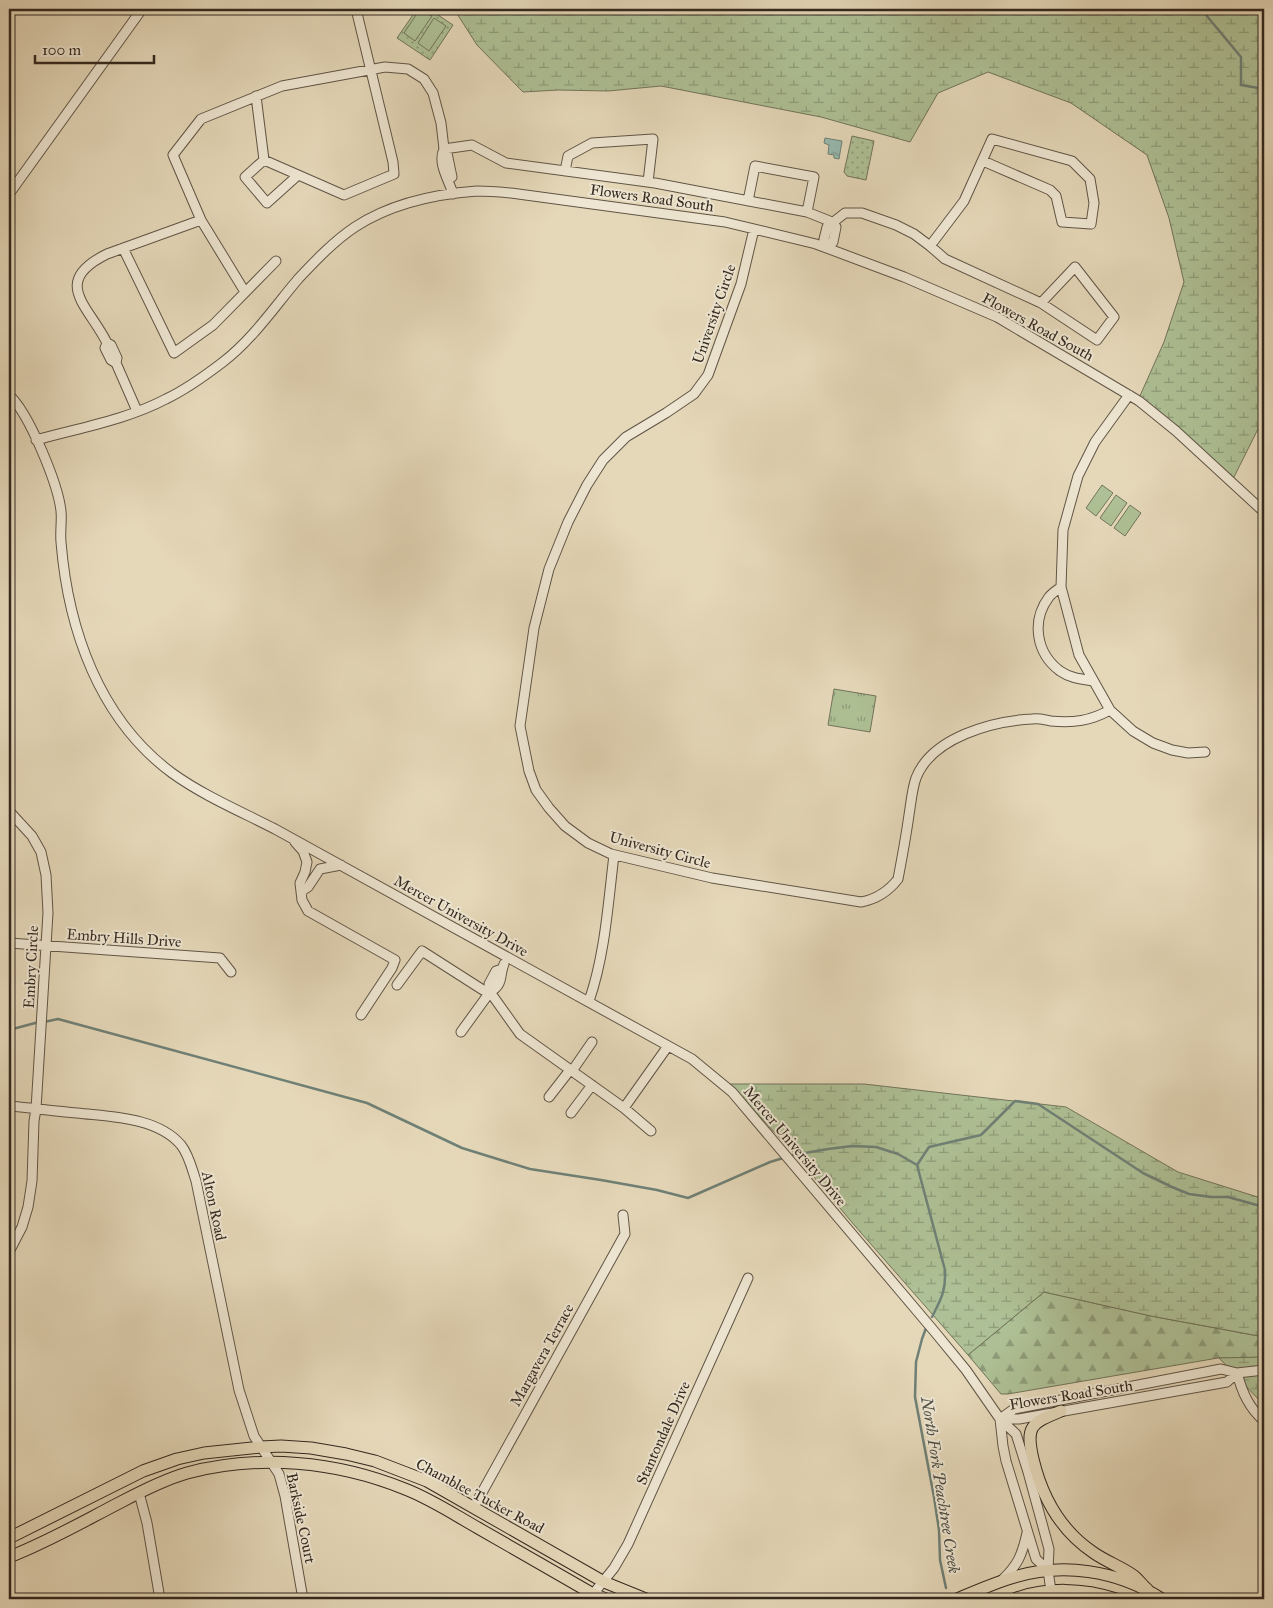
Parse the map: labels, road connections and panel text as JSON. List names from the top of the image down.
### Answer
{
  "streets": {
    "main road": ["Chamblee Tucker Road"],
    "street": [
      "Flowers Road South",
      "University Circle",
      "Mercer University Drive",
      "Embry Hills Drive",
      "Embry Circle",
      "Alton Road",
      "Margavera Terrace",
      "Stantondale Drive",
      "Barkside Court"
    ]
  },
  "crossings": [
    ["Flowers Road South", "University Circle"],
    ["Flowers Road South", "Mercer University Drive"],
    ["Embry Hills Drive", "Embry Circle"],
    ["Embry Circle", "Alton Road"],
    ["Alton Road", "Chamblee Tucker Road"],
    ["Alton Road", "Barkside Court"],
    ["Margavera Terrace", "Chamblee Tucker Road"],
    ["Stantondale Drive", "Chamblee Tucker Road"],
    ["Chamblee Tucker Road", "Barkside Court"]
  ],
  "water": ["North Fork Peachtree Creek"],
  "scale_bar": "100 m"
}
